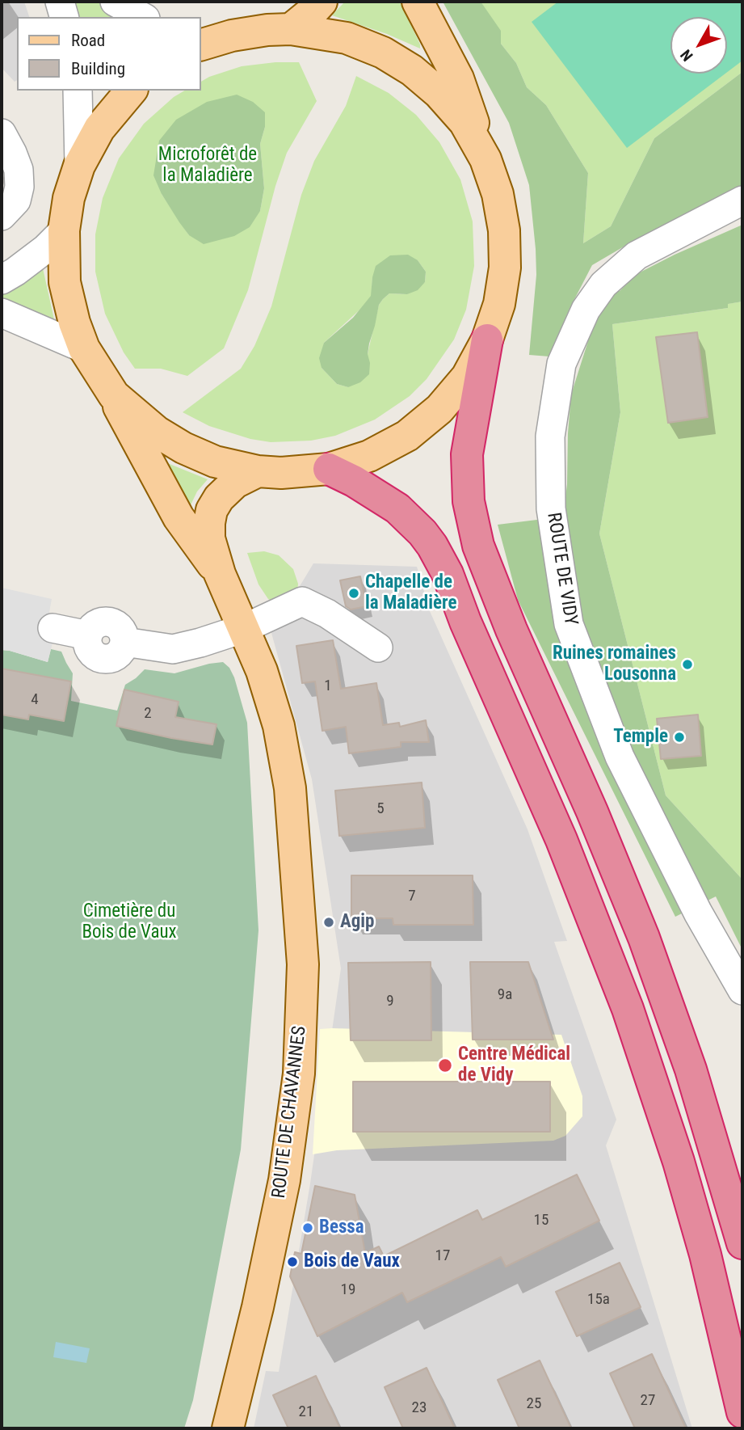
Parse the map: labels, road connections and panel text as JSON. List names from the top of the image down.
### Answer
{
  "streets": {
    "main road": ["ROUTE DE CHAVANNES"],
    "street": ["ROUTE DE VIDY"]
  },
  "parks": ["Microforêt de la Maladière", "Cimetière du Bois de Vaux"],
  "places": [
    "Chapelle de la Maladière",
    "Ruines romaines Lousonna",
    "Temple",
    "Agip",
    "Centre Médical de Vidy",
    "Bessa",
    "Bois de Vaux"
  ],
  "house_numbers": [
    "1",
    "4",
    "2",
    "5",
    "7",
    "9a",
    "9",
    "15",
    "17",
    "19",
    "15a",
    "27",
    "25",
    "23",
    "21"
  ],
  "legend": ["Road", "Building"],
  "north": "bottom left"
}
